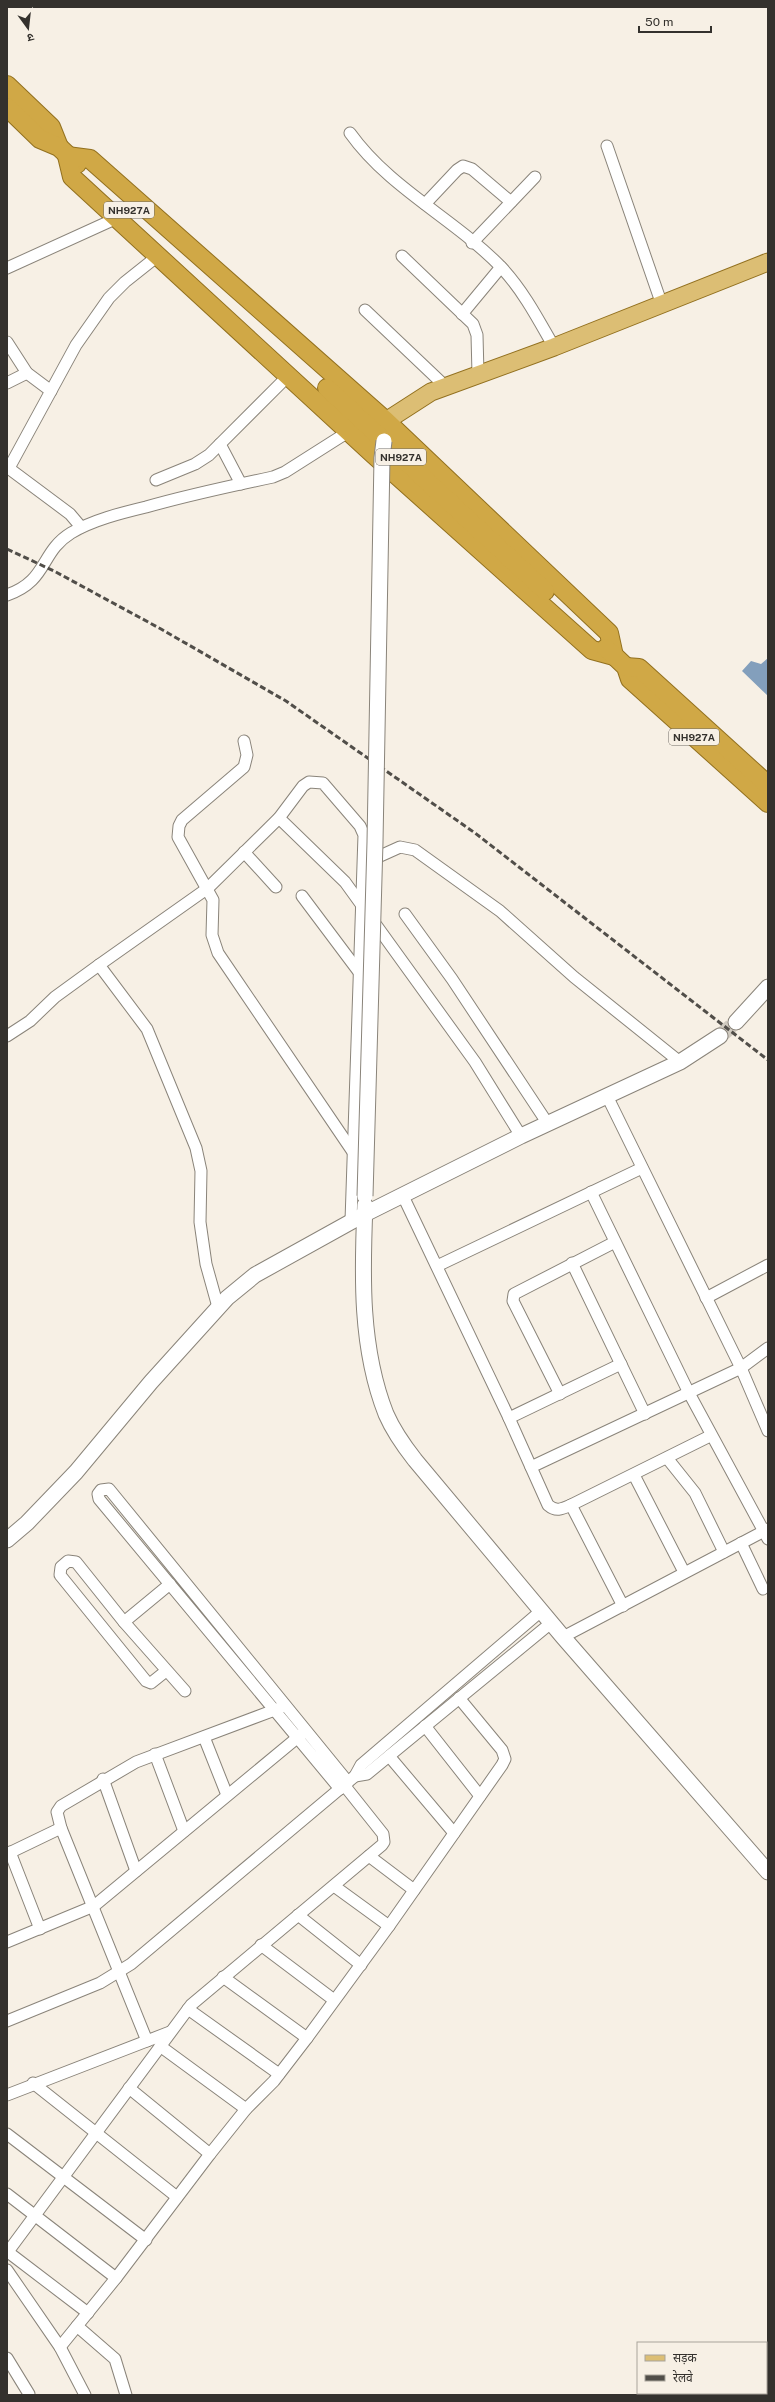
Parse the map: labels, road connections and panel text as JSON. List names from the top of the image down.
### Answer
{
  "streets": {
    "highway": ["NH927A"]
  },
  "legend": ["सड़क", "रेलवे"],
  "scale_bar": "50 m",
  "north": "bottom"
}
